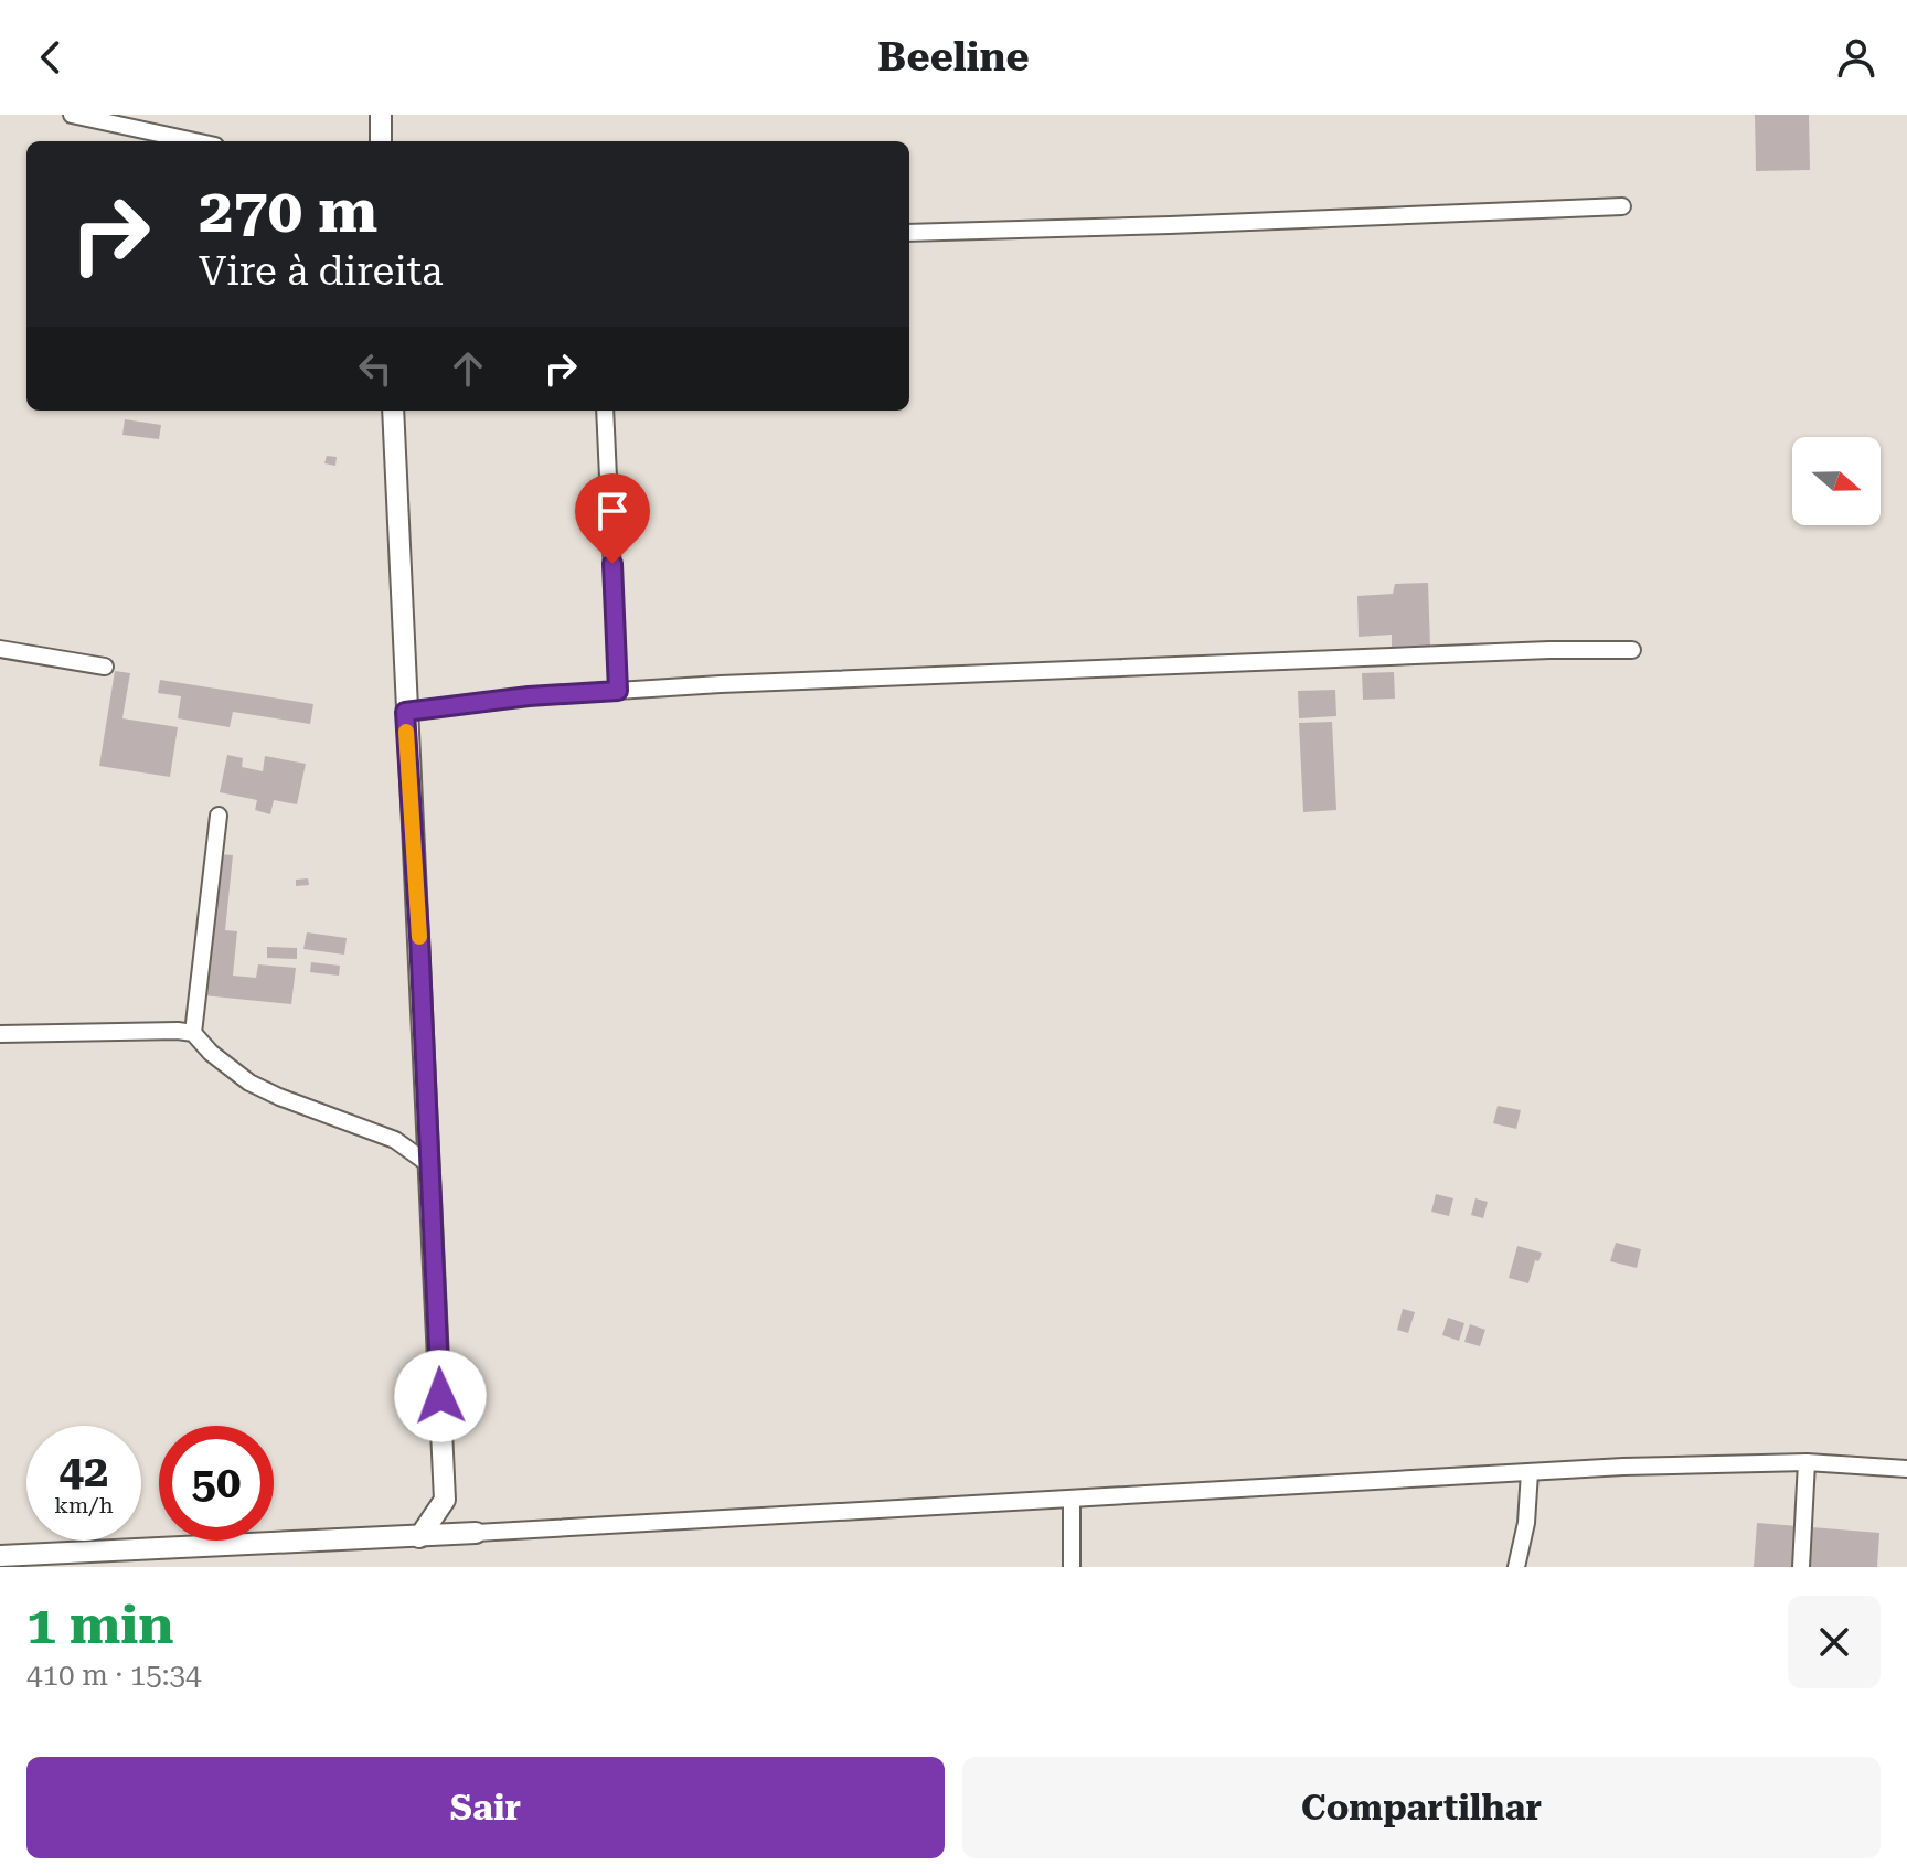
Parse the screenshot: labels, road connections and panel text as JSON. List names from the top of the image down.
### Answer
{
  "north": "right",
  "page": {
    "header": "Beeline",
    "turn": ["270 m", "Vire à direita"],
    "speed": "42 km/h",
    "limit": "50",
    "heading": ["1 min", "410 m · 15:34"],
    "buttons": ["Sair", "Compartilhar"]
  }
}
